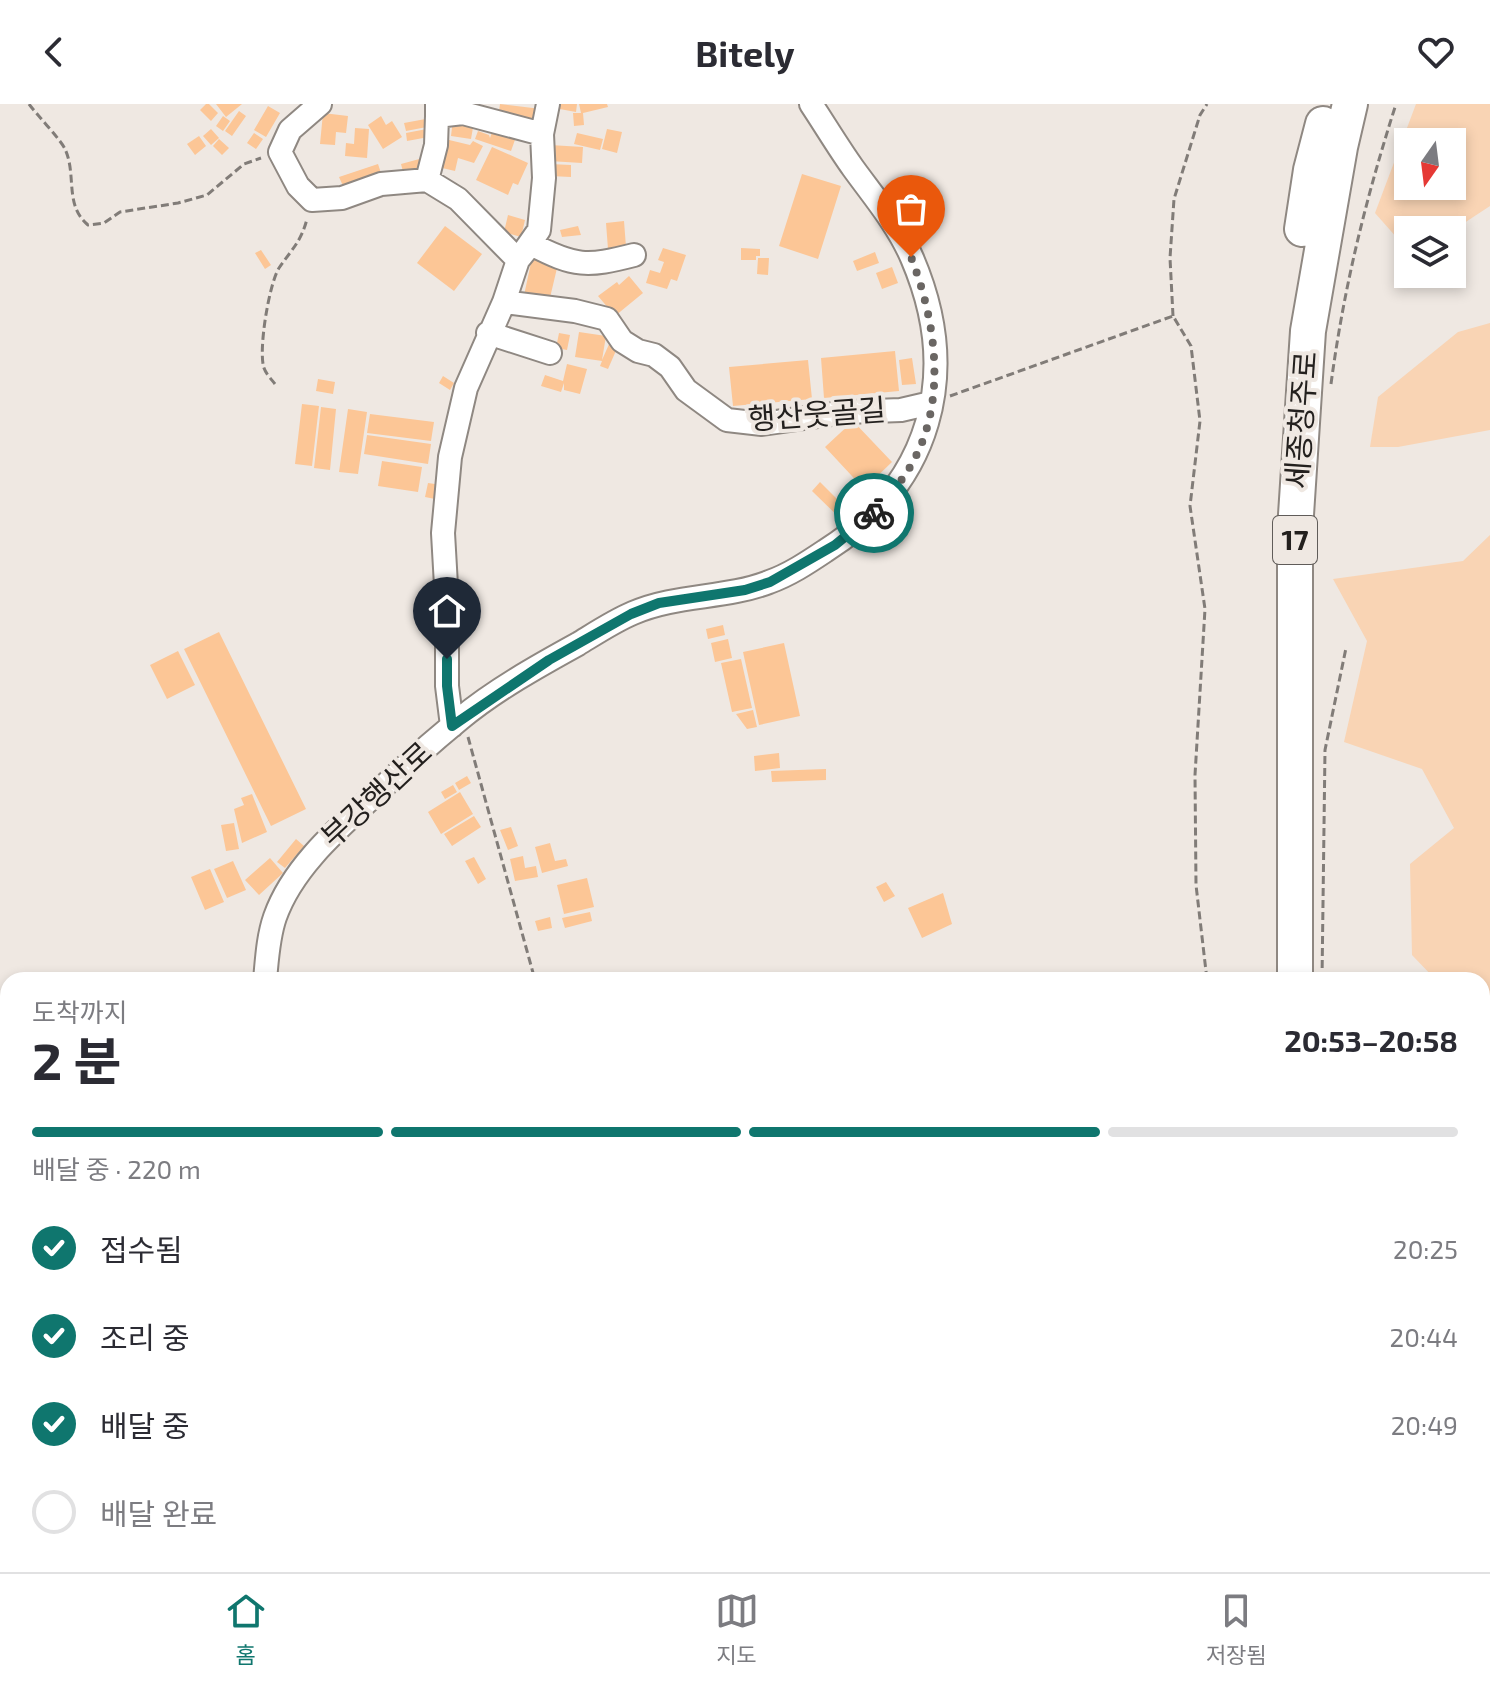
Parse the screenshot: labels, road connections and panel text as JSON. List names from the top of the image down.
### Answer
{
  "streets": {
    "highway": ["세종청주로", "17"],
    "street": ["행산웃골길", "부강행산로"]
  },
  "crossings": [
    ["행산웃골길", "부강행산로"]
  ],
  "north": "bottom",
  "page": {
    "header": "Bitely",
    "heading": ["2 분", "도착까지", "20:53–20:58"],
    "bar": "배달 중 · 220 m",
    "list": [
      ["접수됨", "20:25"],
      ["조리 중", "20:44"],
      ["배달 중", "20:49"],
      "배달 완료"
    ],
    "tabs": ["홈", "지도", "저장됨"]
  }
}
